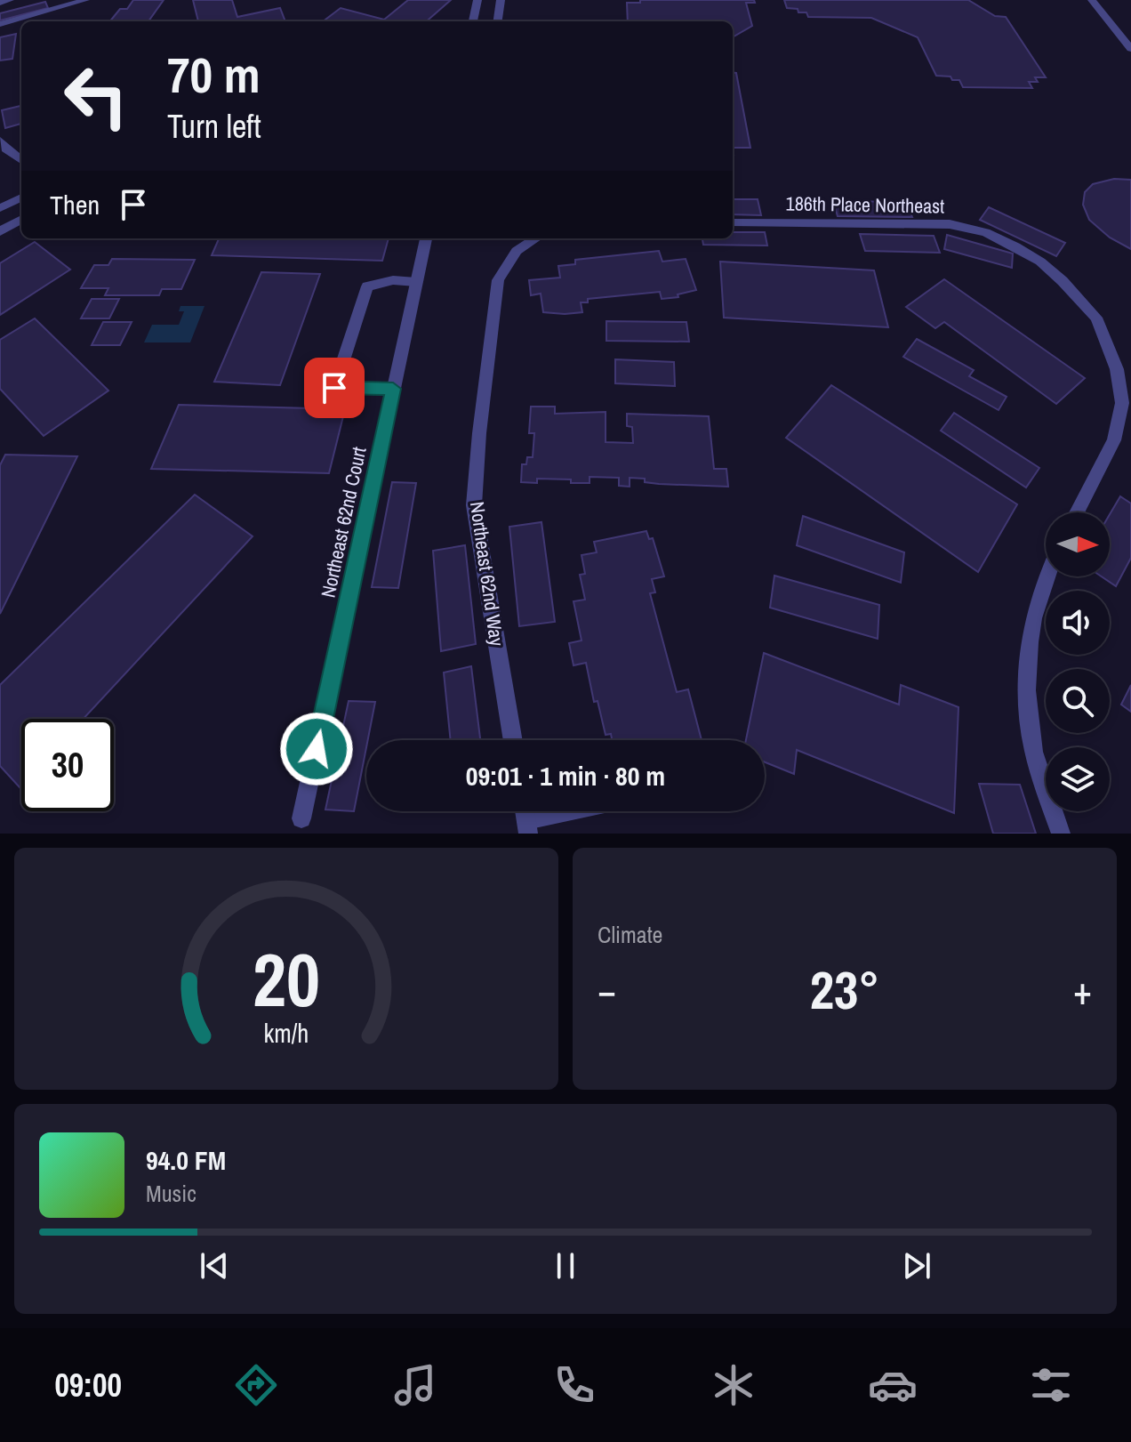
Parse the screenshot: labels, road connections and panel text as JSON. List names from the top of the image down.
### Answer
{
  "streets": {
    "street": ["186th Place Northeast", "Northeast 62nd Court", "Northeast 62nd Way"]
  },
  "north": "right",
  "page": {
    "turn": ["70 m", "Turn left"],
    "then": "Then",
    "limit": "30",
    "trip": "09:01 · 1 min · 80 m",
    "tile": "Climate",
    "heat": ["−", "23°", "+"],
    "song": ["94.0 FM", "Music"],
    "tabs": "09:00",
    "gauge": ["20", "km/h"]
  }
}
